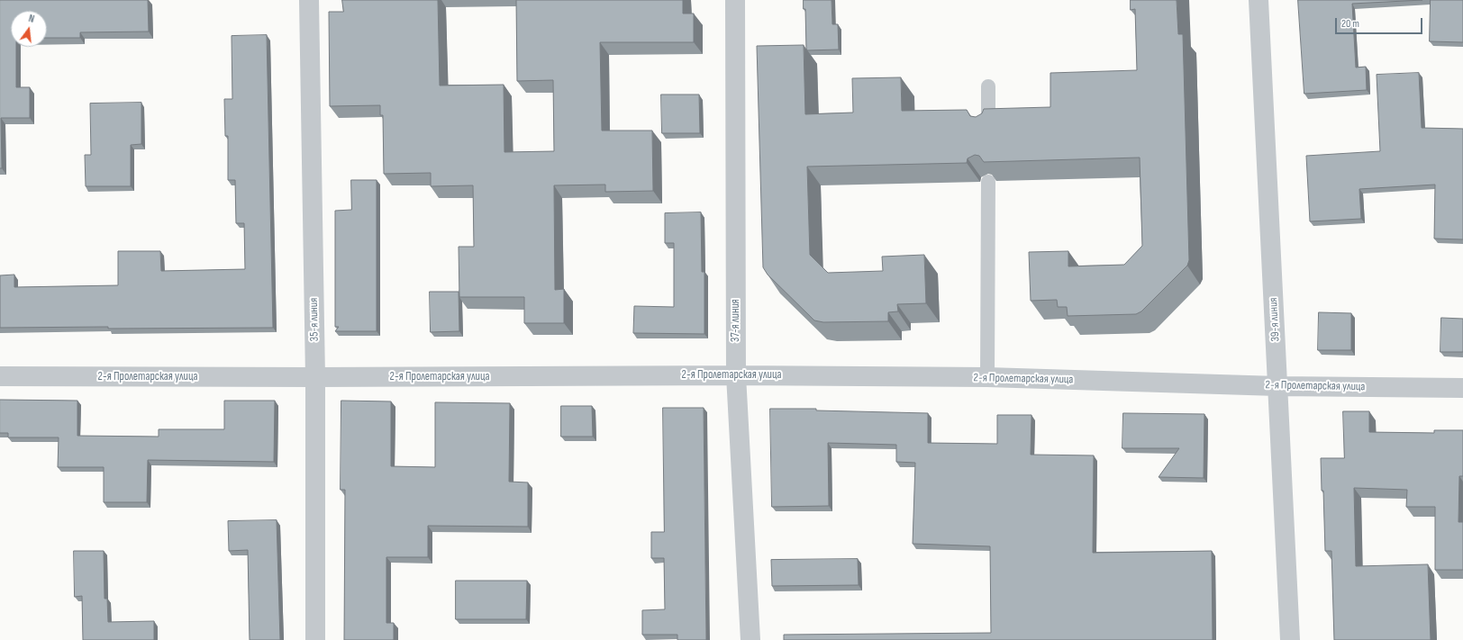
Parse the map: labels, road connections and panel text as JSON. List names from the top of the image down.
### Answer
{
  "streets": {
    "street": [
      "35-я линия",
      "39-я линия",
      "37-я линия",
      "2-я Пролетарская улица"
    ]
  },
  "crossings": [
    ["35-я линия", "2-я Пролетарская улица"],
    ["39-я линия", "2-я Пролетарская улица"],
    ["37-я линия", "2-я Пролетарская улица"]
  ],
  "scale_bar": "20 m",
  "north": "top"
}
